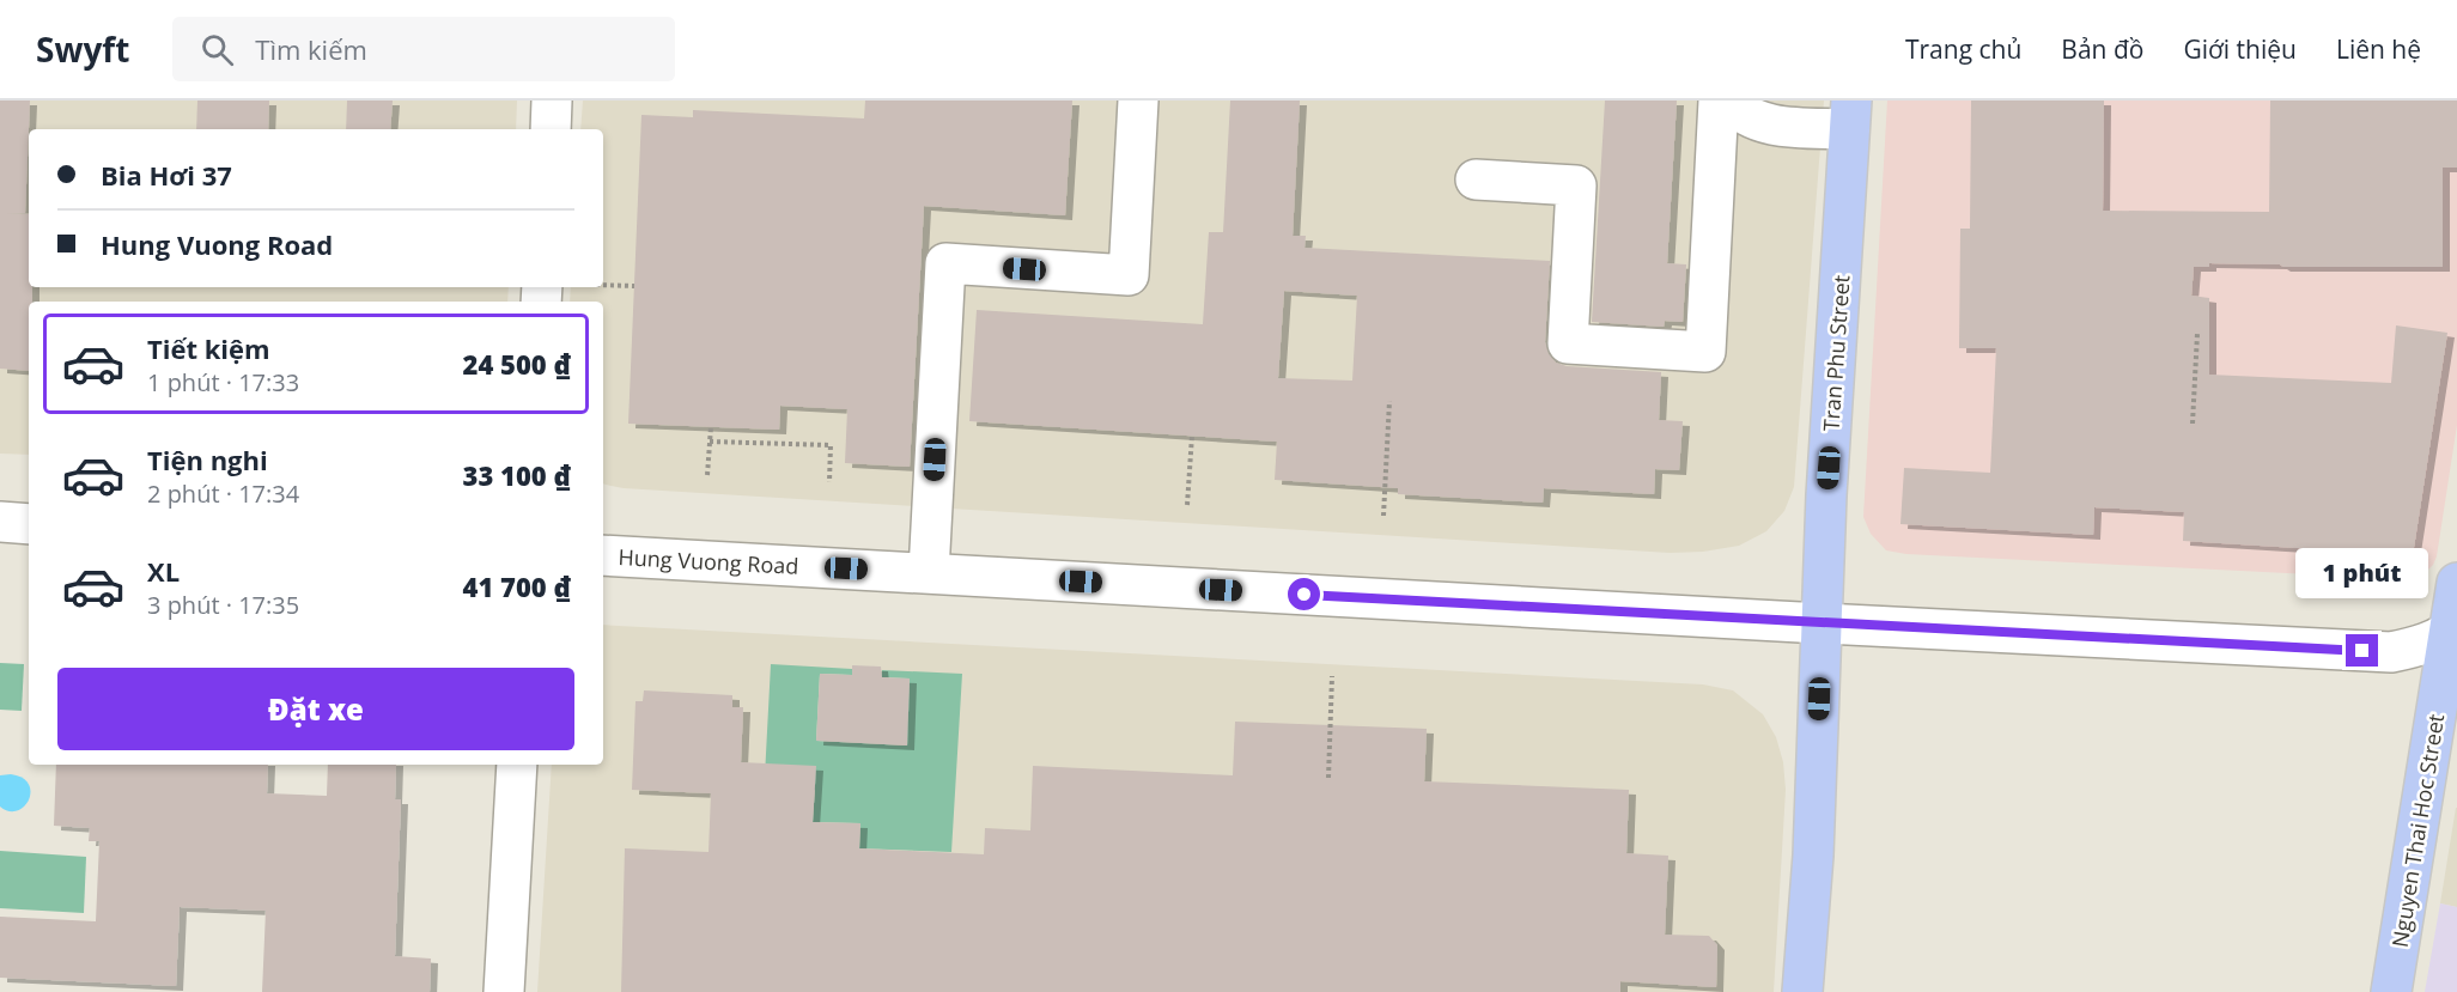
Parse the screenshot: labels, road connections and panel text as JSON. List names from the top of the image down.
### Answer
{
  "streets": {
    "main road": ["Tran Phu Street", "Nguyen Thai Hoc Street"],
    "street": ["Hung Vuong Road"]
  },
  "crossings": [
    ["Tran Phu Street", "Hung Vuong Road"],
    ["Hung Vuong Road", "Nguyen Thai Hoc Street"]
  ],
  "page": {
    "header": "Swyft",
    "search": "Tìm kiếm",
    "nav": [
      "Trang chủ",
      "Bản đồ",
      "Giới thiệu",
      "Liên hệ"
    ],
    "banner": ["Bia Hơi 37", "Hung Vuong Road"],
    "list": [
      {
        "name": "Tiết kiệm",
        "note": "1 phút · 17:33",
        "value": "24 500 ₫"
      },
      {
        "name": "Tiện nghi",
        "note": "2 phút · 17:34",
        "value": "33 100 ₫"
      },
      {
        "name": "XL",
        "note": "3 phút · 17:35",
        "value": "41 700 ₫"
      }
    ],
    "bubble": "1 phút",
    "buttons": "Đặt xe"
  }
}
